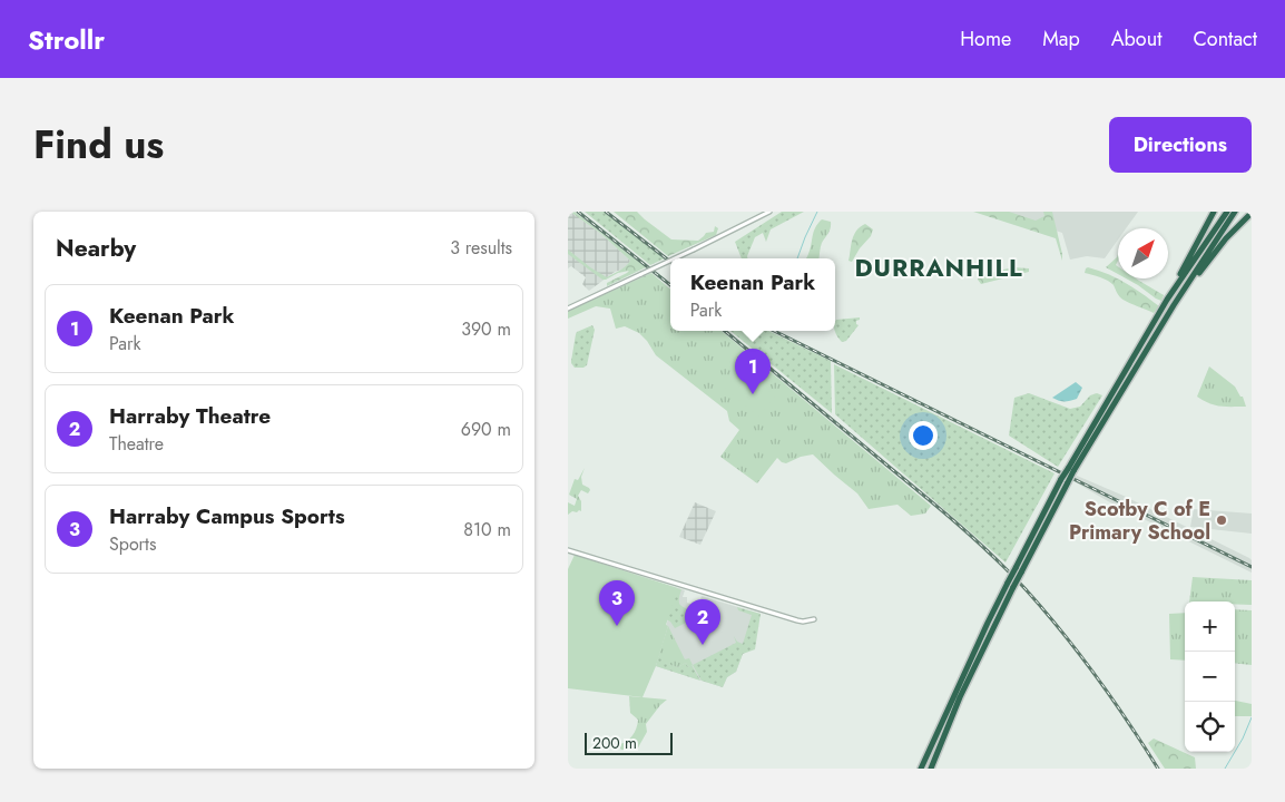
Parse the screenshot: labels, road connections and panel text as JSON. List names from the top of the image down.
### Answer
{
  "districts": ["DURRANHILL"],
  "places": ["Scotby C of E Primary School"],
  "scale_bar": "200 m",
  "north": "top right",
  "page": {
    "header": "Strollr",
    "nav": [
      "Home",
      "Map",
      "About",
      "Contact"
    ],
    "title": "Find us",
    "buttons": "Directions",
    "heading": ["Nearby", "3 results"],
    "popup": ["Keenan Park", "Park"],
    "list": [
      {
        "mark": "1",
        "name": "Keenan Park",
        "note": "Park",
        "value": "390 m"
      },
      {
        "mark": "2",
        "name": "Harraby Theatre",
        "note": "Theatre",
        "value": "690 m"
      },
      {
        "mark": "3",
        "name": "Harraby Campus Sports",
        "note": "Sports",
        "value": "810 m"
      }
    ],
    "pins": ["1", "3", "2"],
    "map_buttons": ["+", "−"],
    "scale": "200 m"
  }
}
